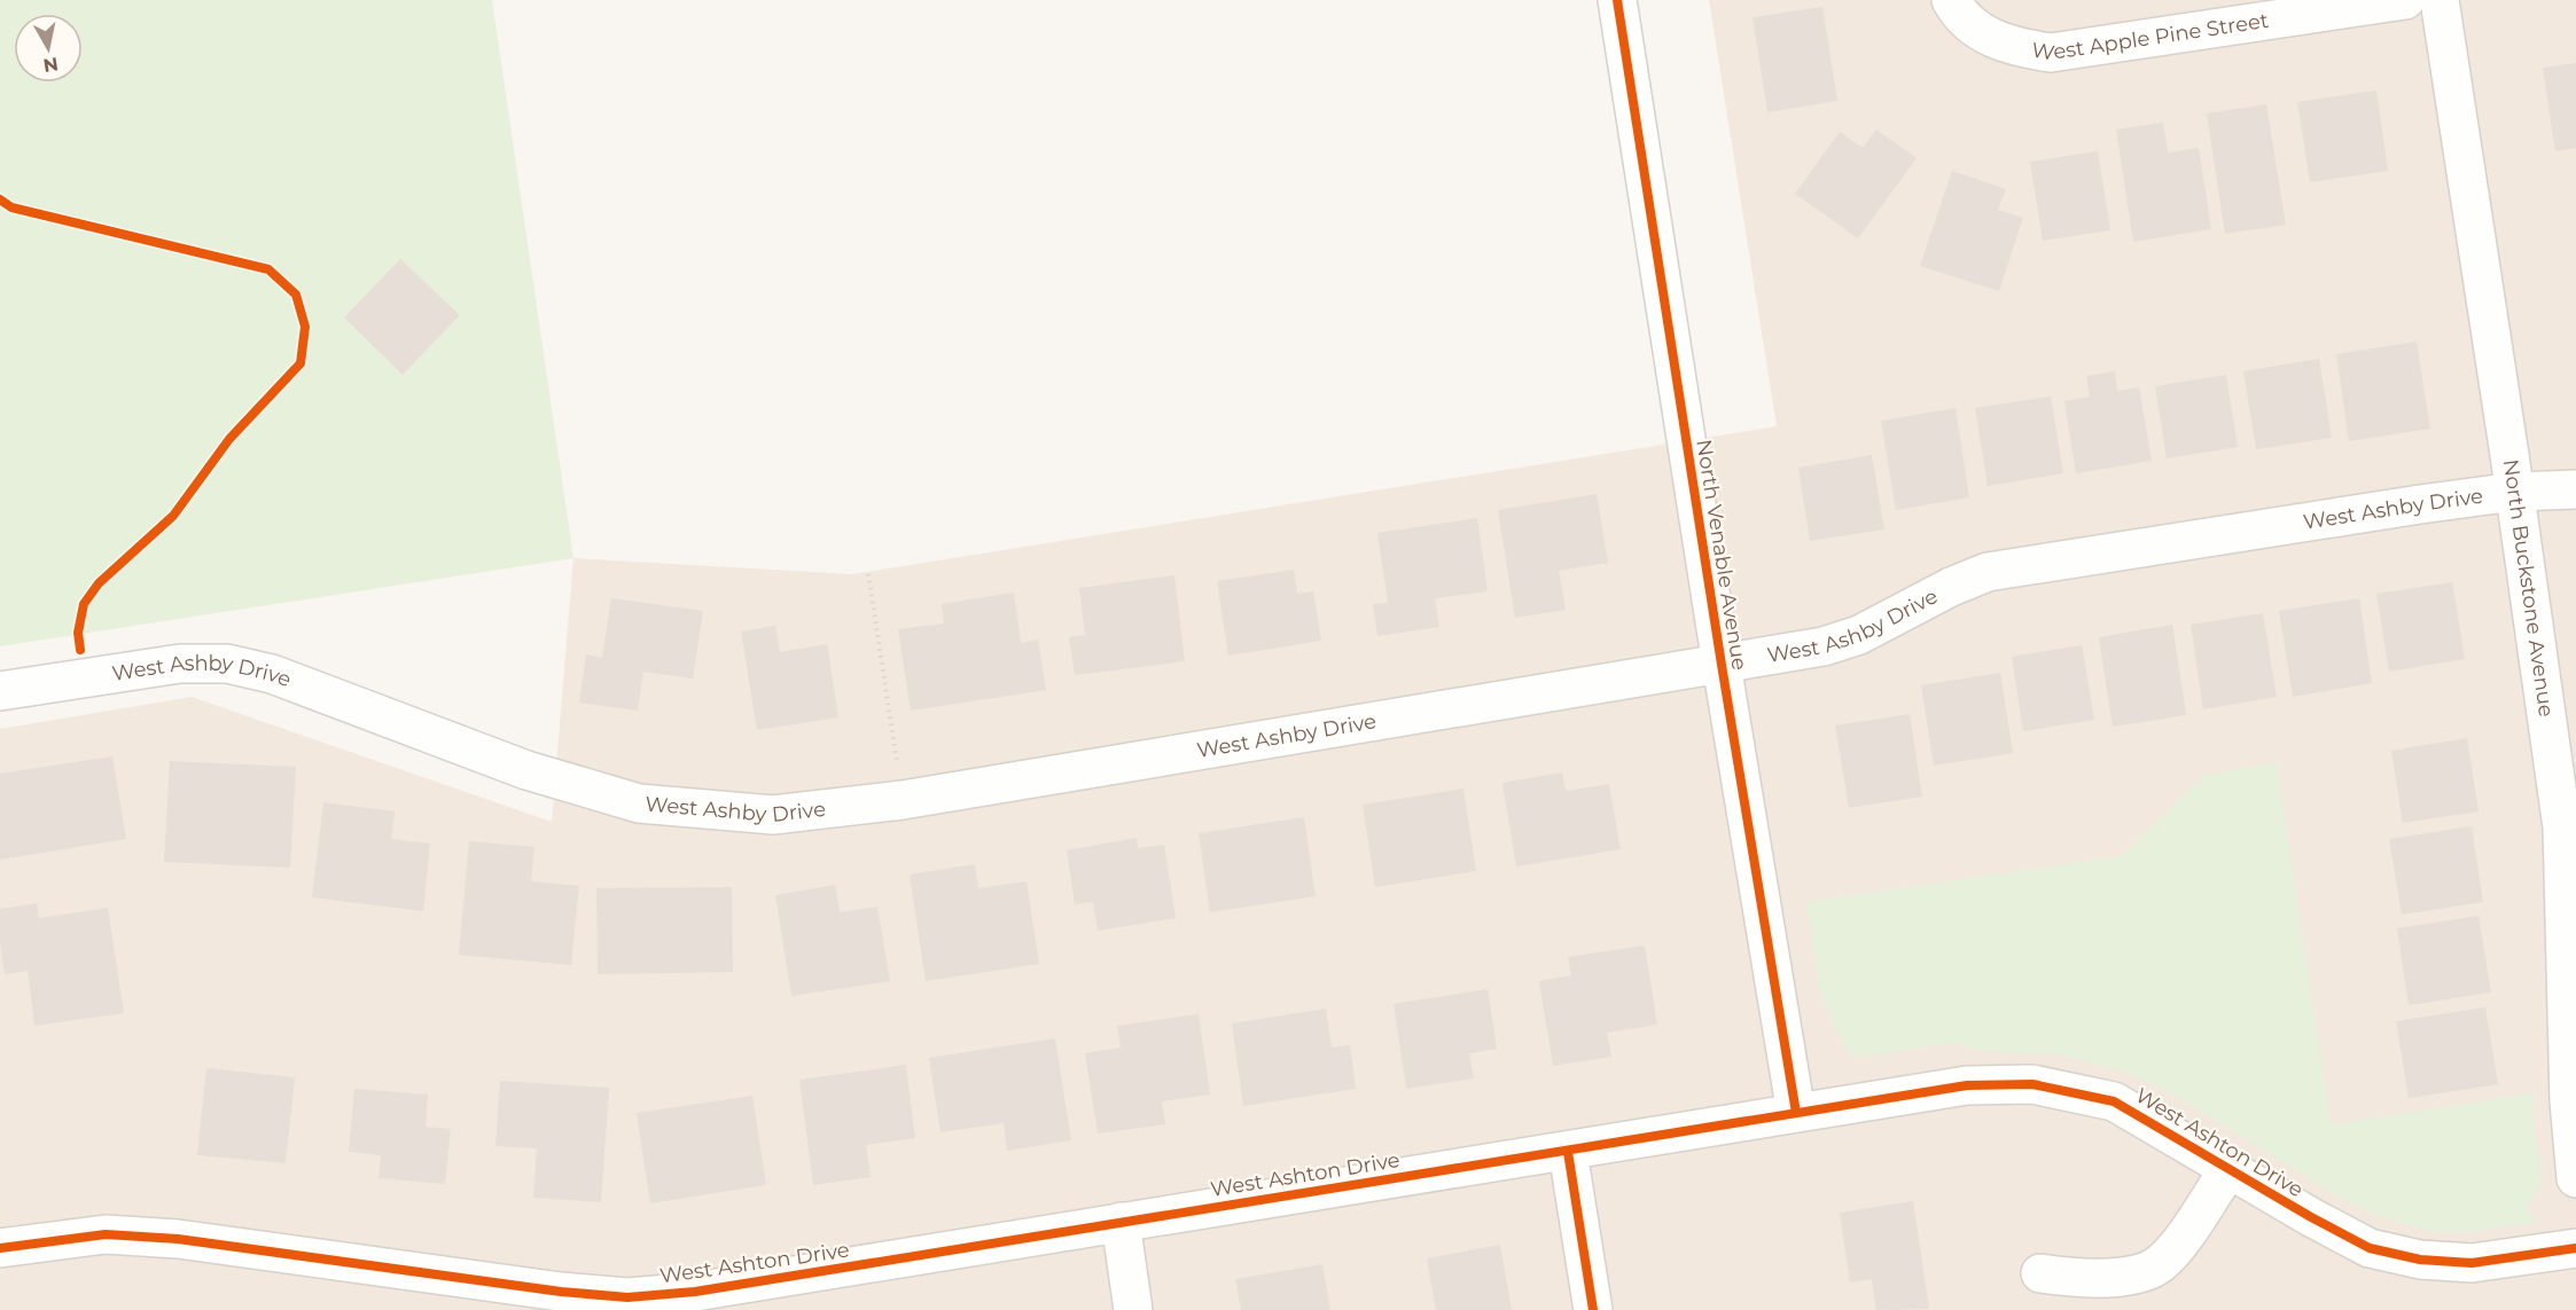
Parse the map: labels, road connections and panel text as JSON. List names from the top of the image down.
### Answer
{
  "streets": {
    "street": [
      "West Apple Pine Street",
      "West Ashby Drive",
      "North Venable Avenue",
      "North Buckstone Avenue",
      "West Ashton Drive"
    ]
  },
  "crossings": [
    ["West Ashby Drive", "North Venable Avenue"],
    ["West Ashby Drive", "North Buckstone Avenue"],
    ["North Venable Avenue", "West Ashton Drive"]
  ],
  "north": "bottom"
}
